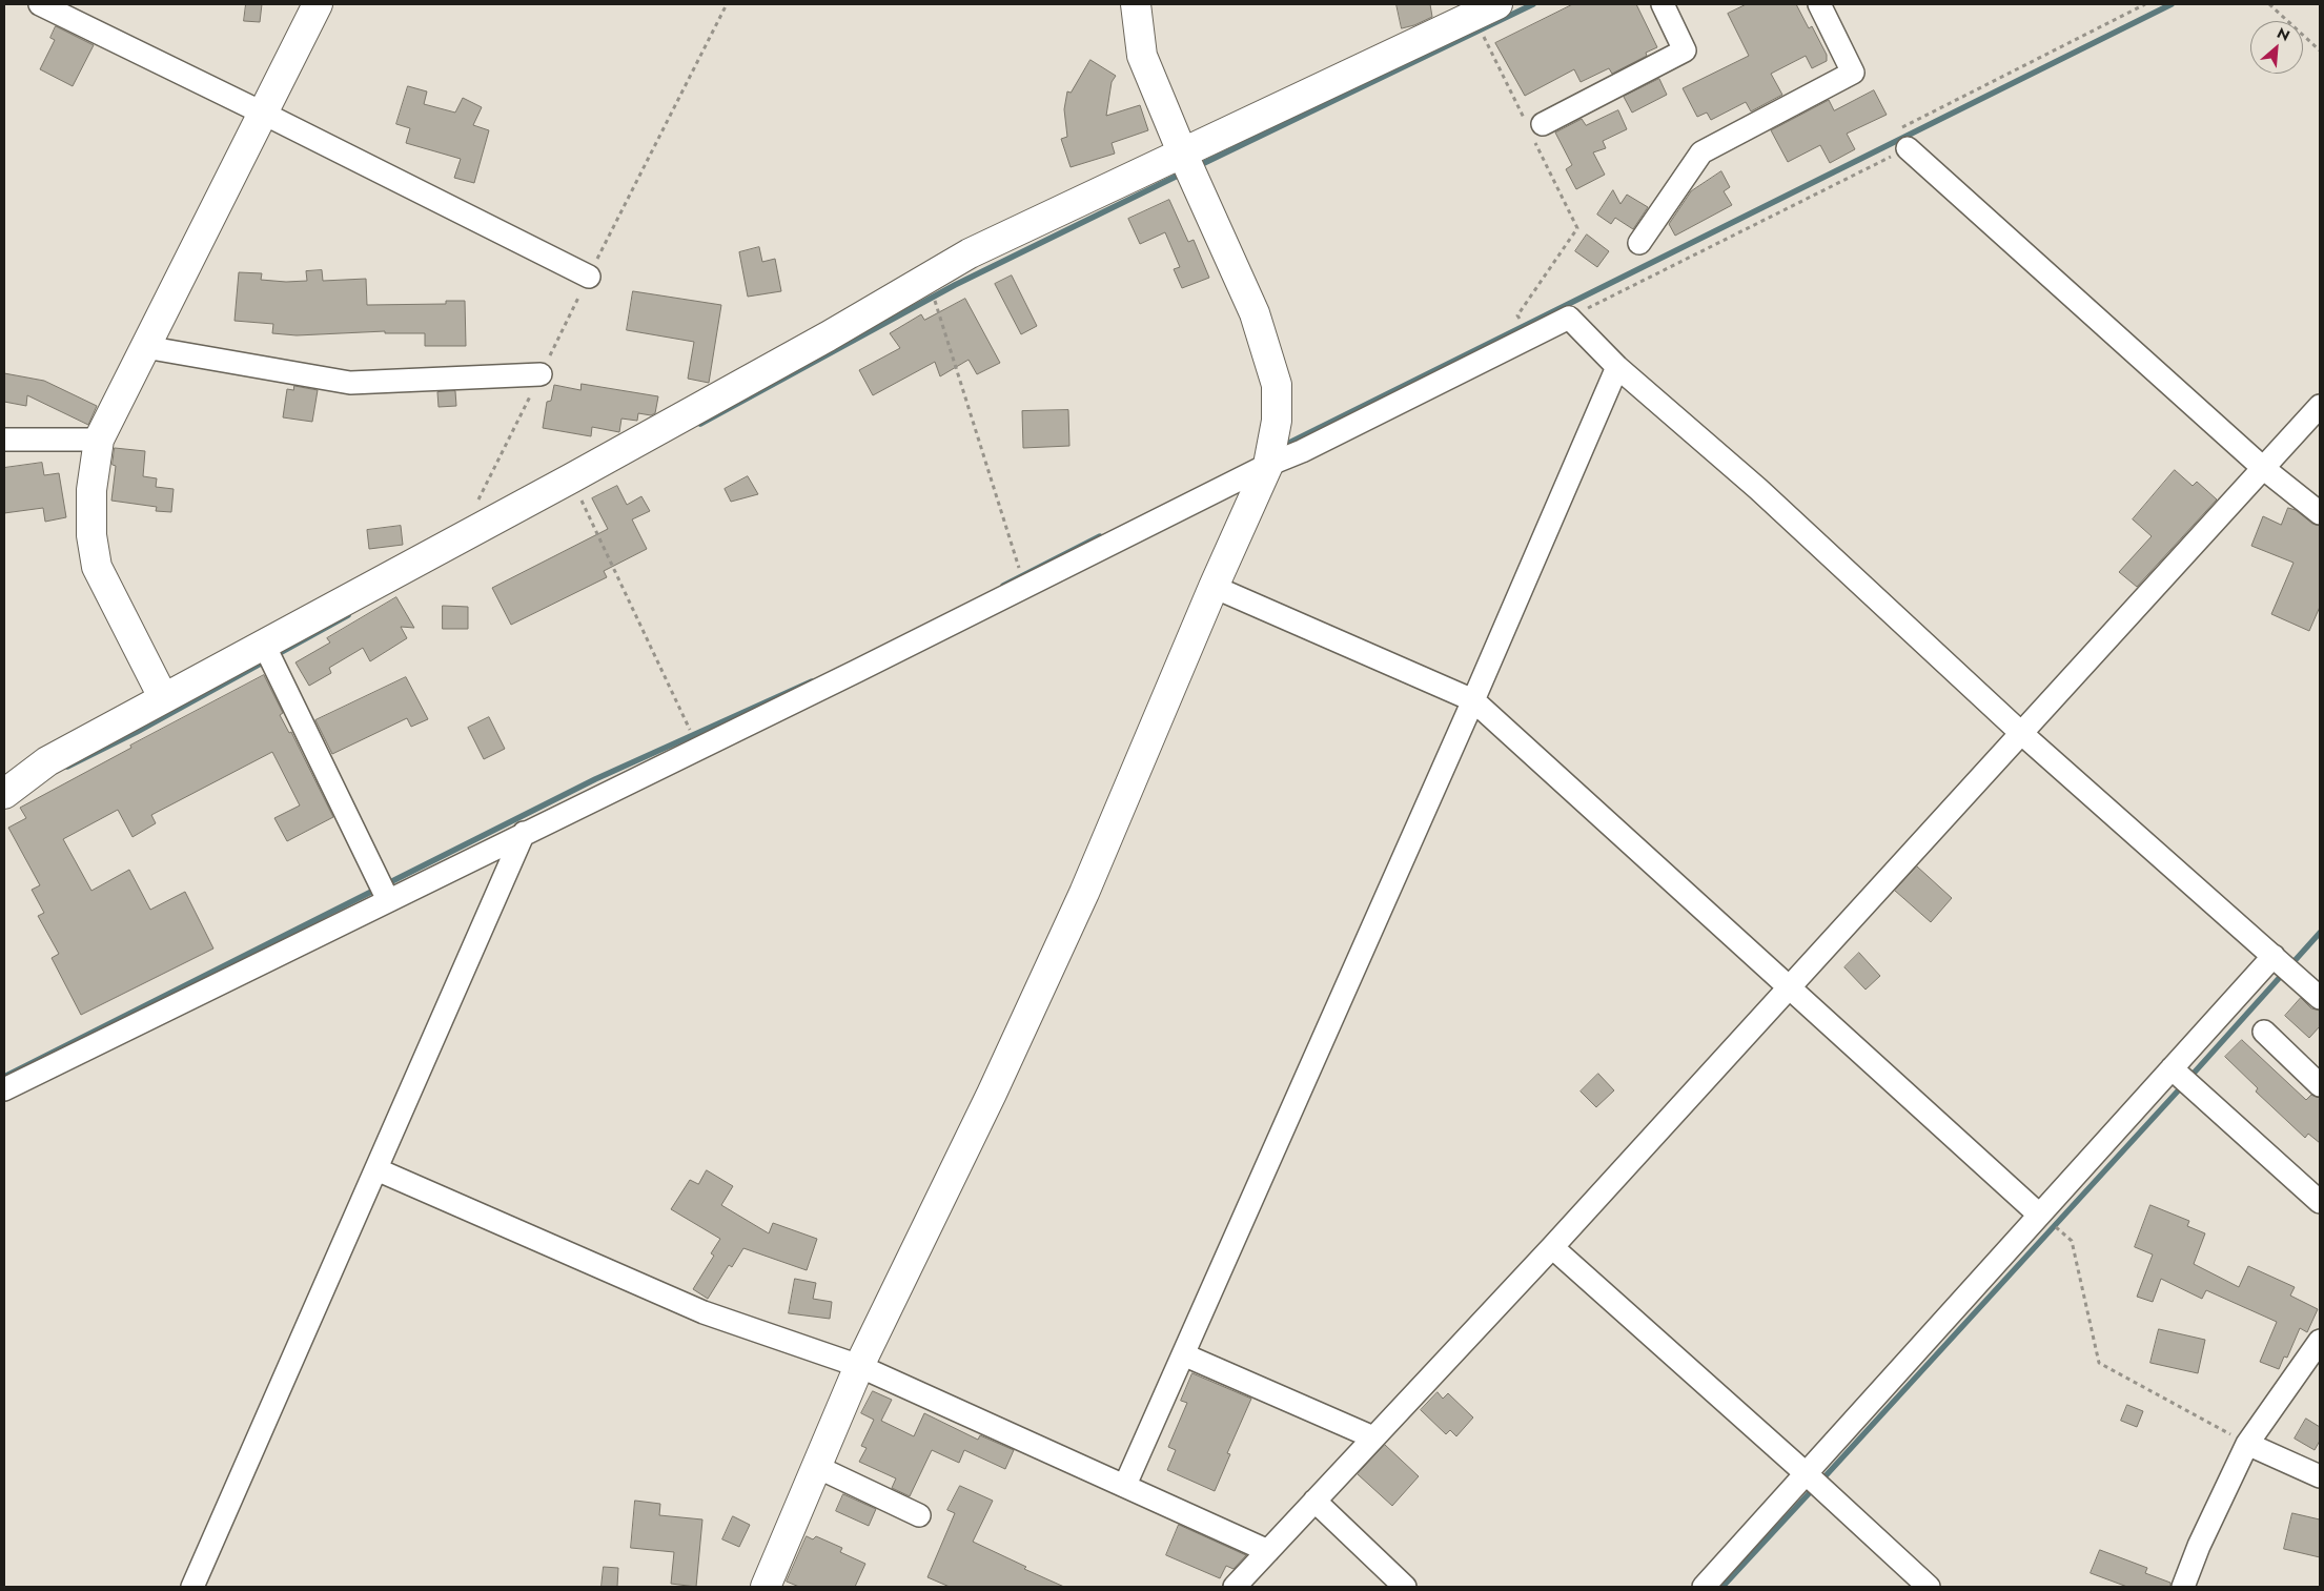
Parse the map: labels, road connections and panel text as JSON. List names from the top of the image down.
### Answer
{
  "north": "top right"
}
